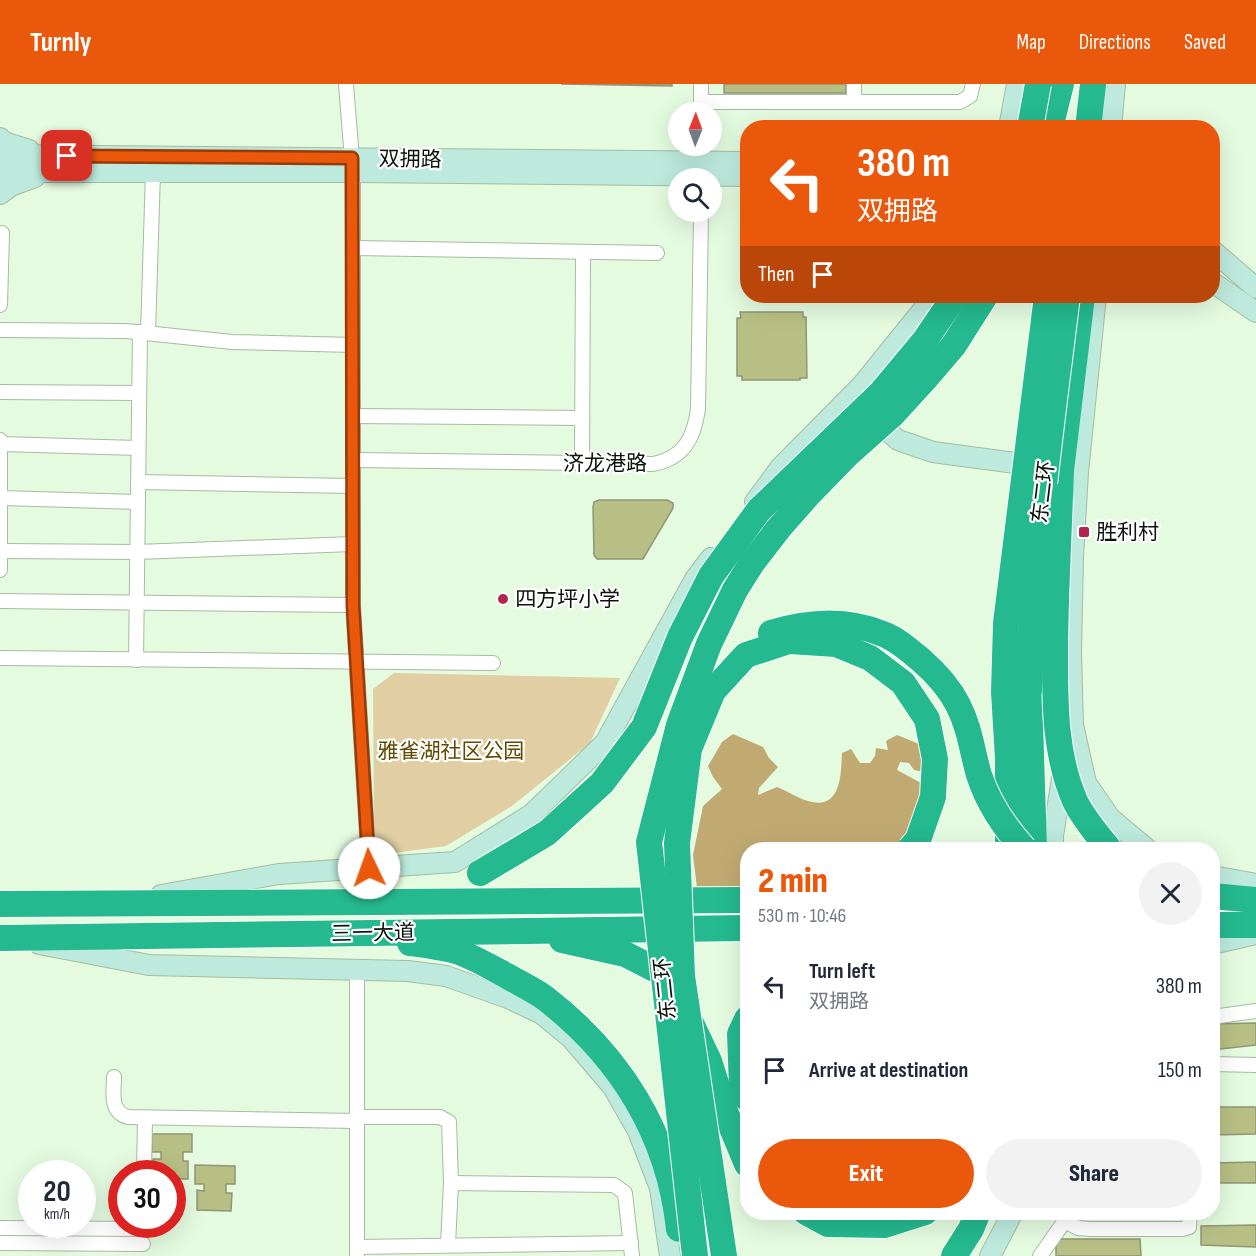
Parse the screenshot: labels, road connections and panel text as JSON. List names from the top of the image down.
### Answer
{
  "streets": {
    "highway": ["东二环", "三一大道"],
    "street": ["双拥路", "济龙港路"]
  },
  "parks": ["雅雀湖社区公园"],
  "places": {
    "transit": ["胜利村"],
    "other": ["四方坪小学"]
  },
  "north": "top",
  "page": {
    "header": "Turnly",
    "nav": ["Map", "Directions", "Saved"],
    "turn": ["380 m", "双拥路"],
    "then": "Then",
    "heading": ["2 min", "530 m · 10:46"],
    "list": [
      {
        "name": "Turn left",
        "note": "双拥路",
        "value": "380 m"
      },
      {
        "name": "Arrive at destination",
        "value": "150 m"
      }
    ],
    "buttons": ["Exit", "Share"],
    "speed": "20 km/h",
    "limit": "30"
  }
}
